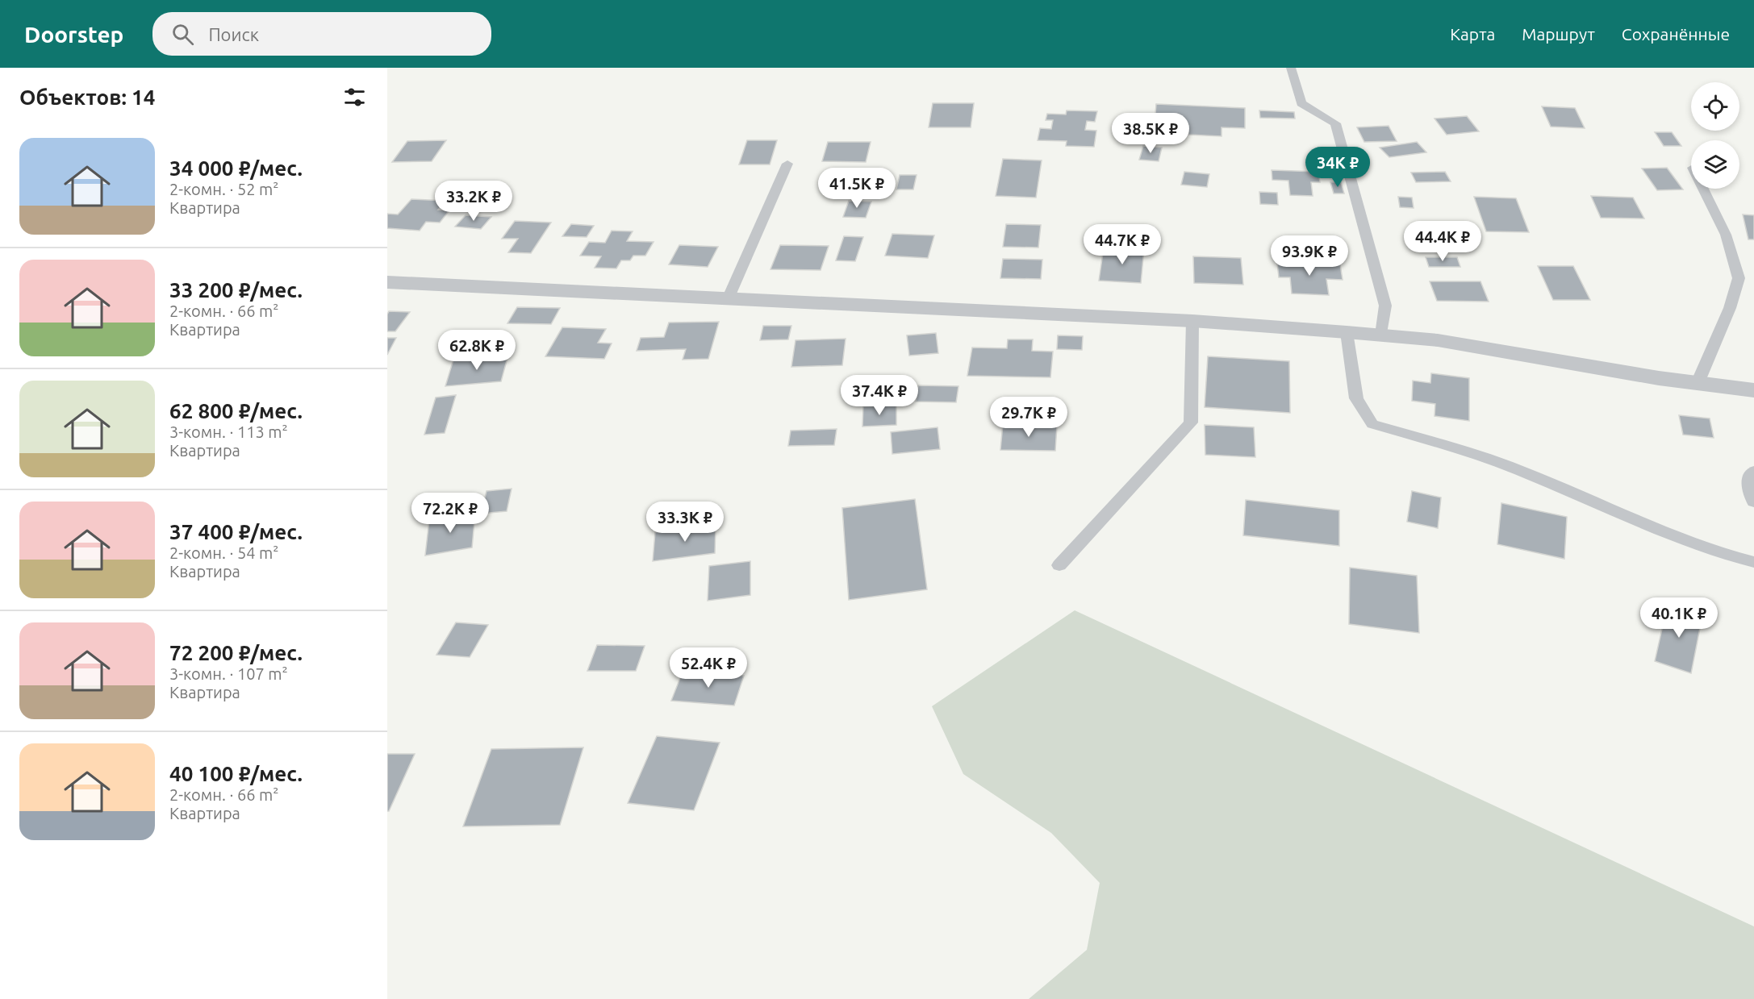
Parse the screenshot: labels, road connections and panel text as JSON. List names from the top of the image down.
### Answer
{
  "page": {
    "header": "Doorstep",
    "search": "Поиск",
    "nav": ["Карта", "Маршрут", "Сохранённые"],
    "heading": "Объектов: 14",
    "price": [
      "38.5K ₽",
      "34K ₽",
      "41.5K ₽",
      "33.2K ₽",
      "44.4K ₽",
      "44.7K ₽",
      "93.9K ₽",
      "62.8K ₽",
      "37.4K ₽",
      "29.7K ₽",
      "72.2K ₽",
      "33.3K ₽",
      "40.1K ₽",
      "52.4K ₽"
    ],
    "list": [
      {
        "name": "34 000 ₽/мес.",
        "note": "2-комн. · 52 m² · Квартира"
      },
      {
        "name": "33 200 ₽/мес.",
        "note": "2-комн. · 66 m² · Квартира"
      },
      {
        "name": "62 800 ₽/мес.",
        "note": "3-комн. · 113 m² · Квартира"
      },
      {
        "name": "37 400 ₽/мес.",
        "note": "2-комн. · 54 m² · Квартира"
      },
      {
        "name": "72 200 ₽/мес.",
        "note": "3-комн. · 107 m² · Квартира"
      },
      {
        "name": "40 100 ₽/мес.",
        "note": "2-комн. · 66 m² · Квартира"
      }
    ]
  }
}
